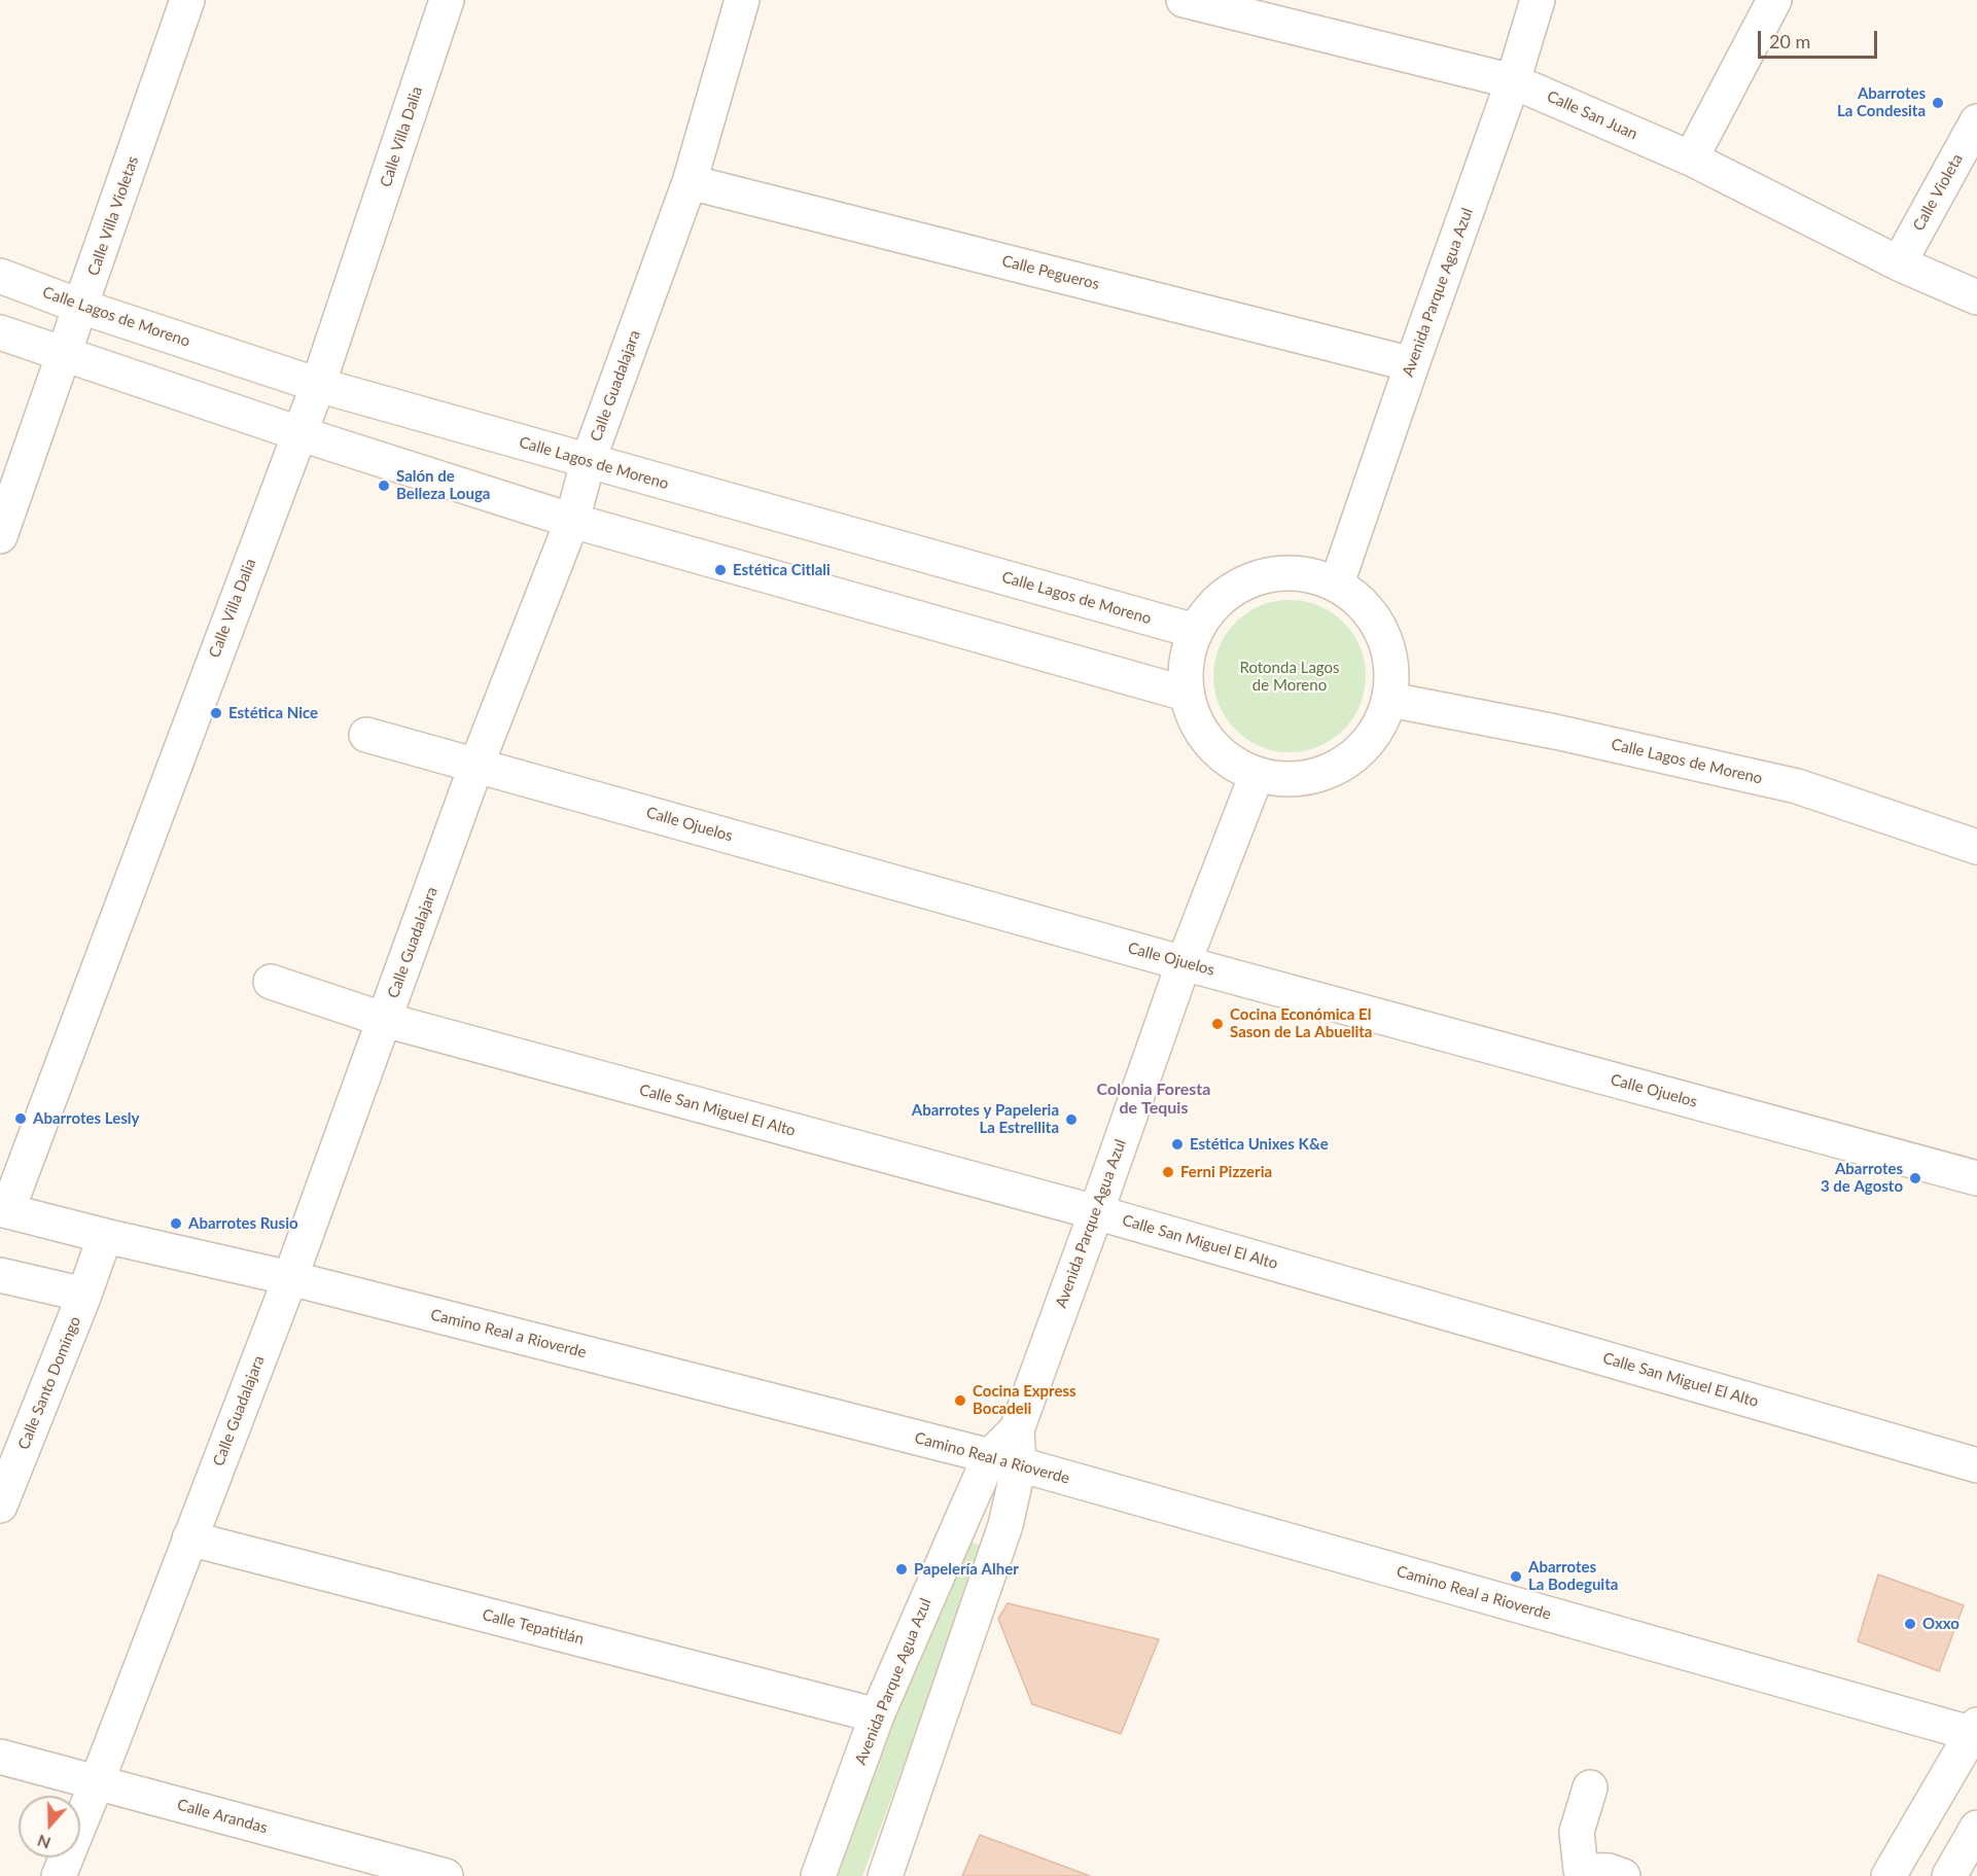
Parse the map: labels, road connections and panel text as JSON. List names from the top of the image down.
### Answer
{
  "streets": {
    "street": [
      "Calle San Juan",
      "Calle Villa Dalia",
      "Calle Violeta",
      "Calle Villa Violetas",
      "Calle Pegueros",
      "Avenida Parque Agua Azul",
      "Calle Lagos de Moreno",
      "Calle Guadalajara",
      "Calle Ojuelos",
      "Calle San Miguel El Alto",
      "Camino Real a Rioverde",
      "Calle Santo Domingo",
      "Calle Tepatitlán",
      "Calle Arandas"
    ]
  },
  "crossings": [
    ["Calle San Juan", "Calle Violeta"],
    ["Calle San Juan", "Avenida Parque Agua Azul"],
    ["Calle Villa Dalia", "Calle Lagos de Moreno"],
    ["Calle Villa Dalia", "Camino Real a Rioverde"],
    ["Calle Villa Violetas", "Calle Lagos de Moreno"],
    ["Calle Pegueros", "Avenida Parque Agua Azul"],
    ["Calle Pegueros", "Calle Guadalajara"],
    ["Avenida Parque Agua Azul", "Calle Lagos de Moreno"],
    ["Avenida Parque Agua Azul", "Calle Ojuelos"],
    ["Avenida Parque Agua Azul", "Calle San Miguel El Alto"],
    ["Avenida Parque Agua Azul", "Camino Real a Rioverde"],
    ["Avenida Parque Agua Azul", "Calle Tepatitlán"],
    ["Calle Lagos de Moreno", "Calle Guadalajara"],
    ["Calle Guadalajara", "Calle Ojuelos"],
    ["Calle Guadalajara", "Calle San Miguel El Alto"],
    ["Calle Guadalajara", "Camino Real a Rioverde"],
    ["Calle Guadalajara", "Calle Tepatitlán"],
    ["Calle Guadalajara", "Calle Arandas"],
    ["Camino Real a Rioverde", "Calle Santo Domingo"]
  ],
  "districts": ["Colonia Foresta de Tequis"],
  "parks": ["Rotonda Lagos de Moreno"],
  "places": [
    "Abarrotes La Condesita",
    "Salón de Belleza Louga",
    "Estética Citlali",
    "Estética Nice",
    "Cocina Económica El Sason de La Abuelita",
    "Abarrotes Lesly",
    "Abarrotes y Papeleria La Estrellita",
    "Estética Unixes K&e",
    "Ferni Pizzeria",
    "Abarrotes 3 de Agosto",
    "Abarrotes Rusio",
    "Cocina Express Bocadeli",
    "Papelería Alher",
    "Abarrotes La Bodeguita",
    "Oxxo"
  ],
  "scale_bar": "20 m",
  "north": "bottom"
}
